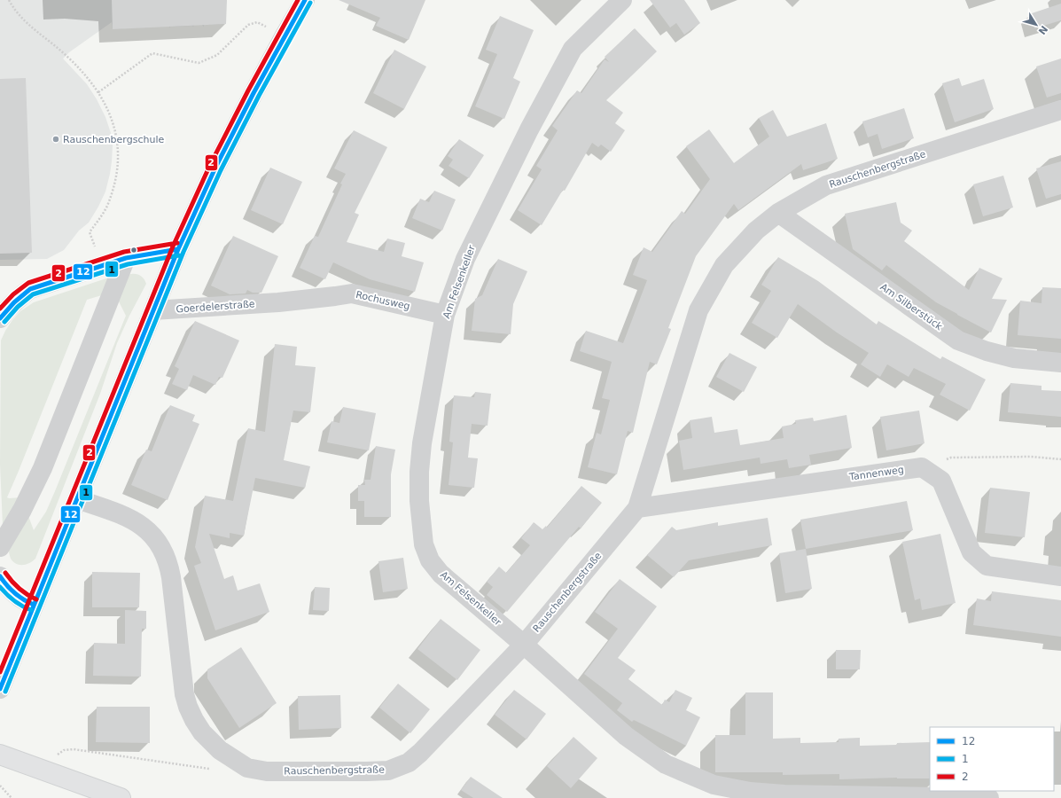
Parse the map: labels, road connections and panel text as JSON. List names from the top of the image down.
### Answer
{
  "streets": {
    "street": [
      "Rauschenbergstraße",
      "Am Felsenkeller",
      "Rochusweg",
      "Goerdelerstraße",
      "Am Silberstück",
      "Tannenweg"
    ]
  },
  "crossings": [
    ["Rauschenbergstraße", "Am Felsenkeller"],
    ["Rauschenbergstraße", "Am Silberstück"],
    ["Rauschenbergstraße", "Tannenweg"],
    ["Am Felsenkeller", "Rochusweg"],
    ["Rochusweg", "Goerdelerstraße"]
  ],
  "places": ["Rauschenbergschule"],
  "lines": ["transit line 12", "transit line 2", "transit line 1"],
  "legend": ["12", "1", "2"],
  "north": "bottom right"
}
